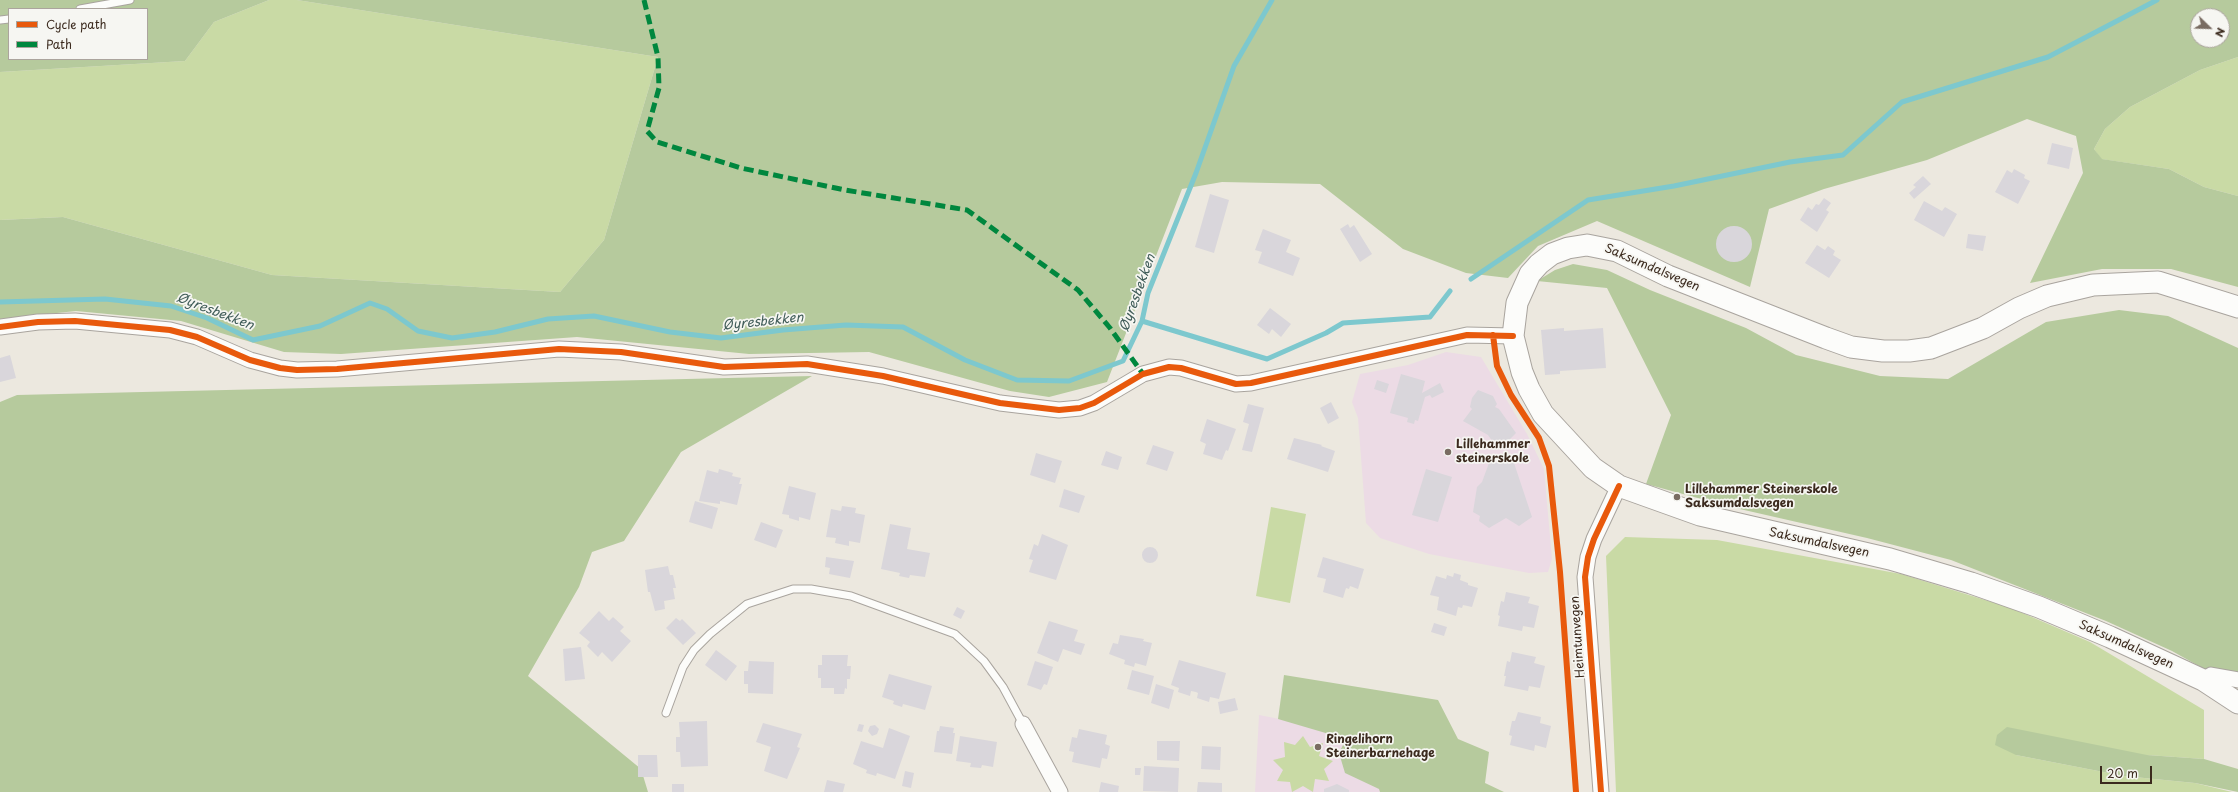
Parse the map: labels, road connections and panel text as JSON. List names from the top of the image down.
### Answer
{
  "streets": {
    "main road": ["Saksumdalsvegen"],
    "street": ["Heimtunvegen"]
  },
  "crossings": [
    ["Saksumdalsvegen", "Heimtunvegen"]
  ],
  "water": ["Øyresbekken"],
  "places": ["Lillehammer steinerskole", "Lillehammer Steinerskole Saksumdalsvegen", "Ringelihorn Steinerbarnehage"],
  "legend": ["Cycle path", "Path"],
  "scale_bar": "20 m",
  "north": "bottom right"
}
